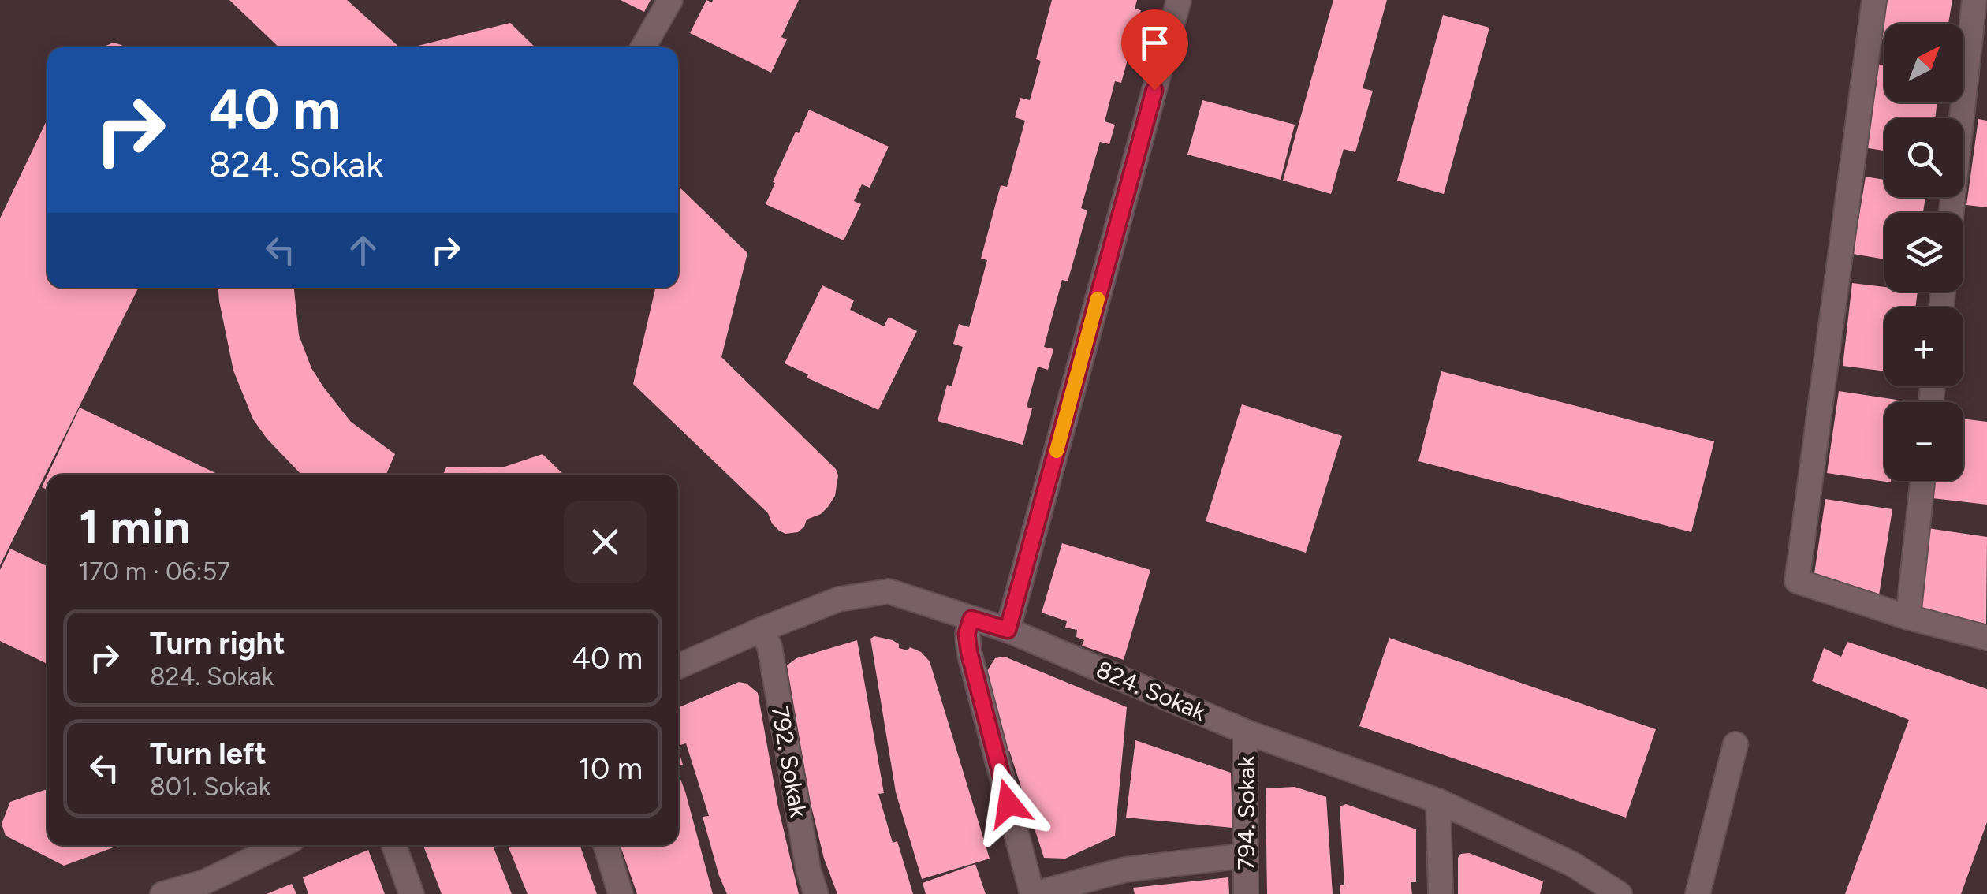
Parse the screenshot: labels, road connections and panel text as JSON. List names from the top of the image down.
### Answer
{
  "streets": {
    "street": ["824. Sokak", "792. Sokak", "794. Sokak"]
  },
  "crossings": [
    ["824. Sokak", "792. Sokak"],
    ["824. Sokak", "794. Sokak"]
  ],
  "north": "top right",
  "page": {
    "map_buttons": ["+", "−"],
    "turn": ["40 m", "824. Sokak"],
    "heading": ["1 min", "170 m · 06:57"],
    "list": [
      {
        "name": "Turn right",
        "note": "824. Sokak",
        "value": "40 m"
      },
      {
        "name": "Turn left",
        "note": "801. Sokak",
        "value": "10 m"
      }
    ]
  }
}
